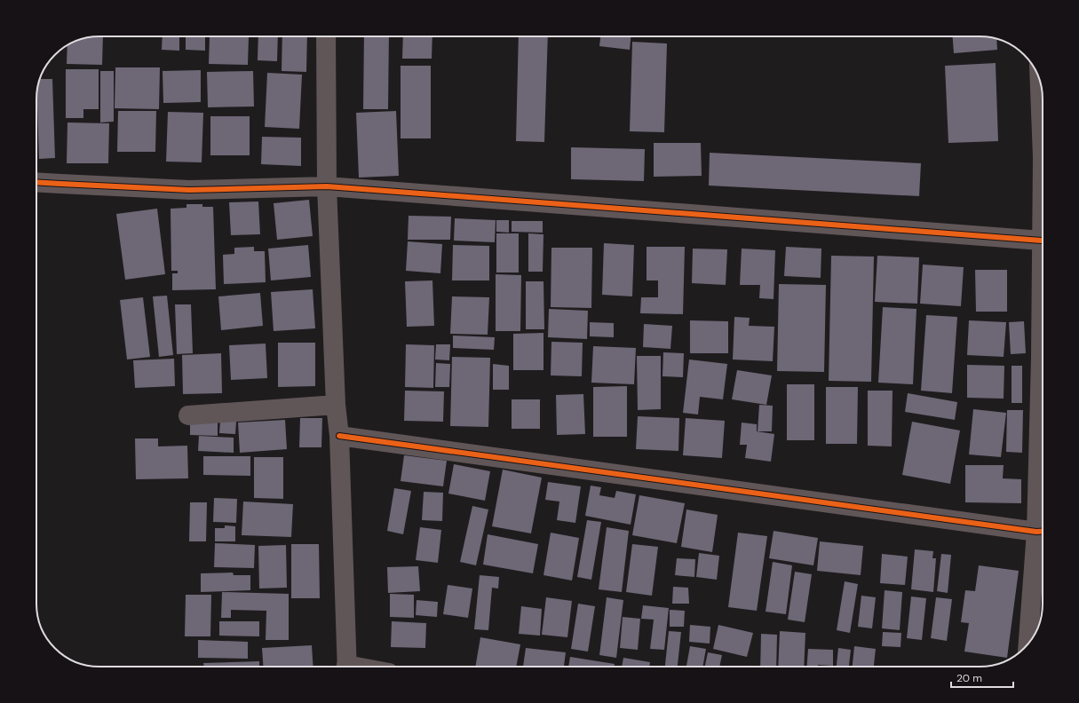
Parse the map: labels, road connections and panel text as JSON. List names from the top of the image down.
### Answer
{
  "scale_bar": "20 m"
}
